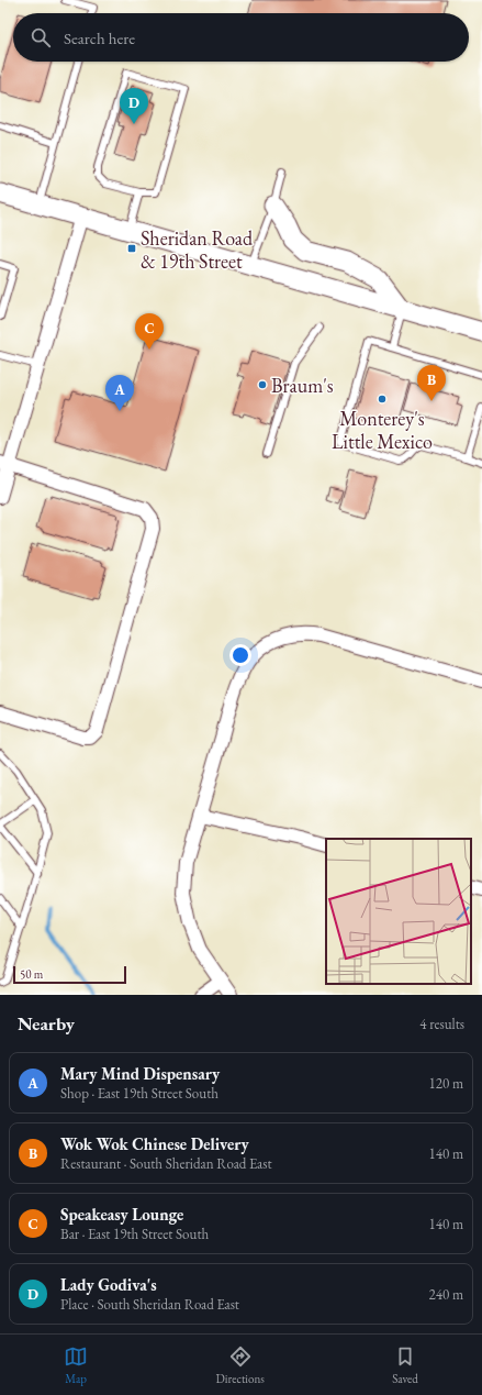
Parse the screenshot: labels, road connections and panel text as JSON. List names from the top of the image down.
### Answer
{
  "places": {
    "transit": ["Sheridan Road & 19th Street"],
    "other": ["Braum's", "Monterey's Little Mexico"]
  },
  "scale_bar": "50 m",
  "page": {
    "search": "Search here",
    "pins": [
      "D",
      "C",
      "B",
      "A"
    ],
    "scale": "50 m",
    "heading": ["Nearby", "4 results"],
    "list": [
      {
        "mark": "A",
        "name": "Mary Mind Dispensary",
        "note": "Shop · East 19th Street South",
        "value": "120 m"
      },
      {
        "mark": "B",
        "name": "Wok Wok Chinese Delivery",
        "note": "Restaurant · South Sheridan Road East",
        "value": "140 m"
      },
      {
        "mark": "C",
        "name": "Speakeasy Lounge",
        "note": "Bar · East 19th Street South",
        "value": "140 m"
      },
      {
        "mark": "D",
        "name": "Lady Godiva's",
        "note": "Place · South Sheridan Road East",
        "value": "240 m"
      }
    ],
    "nav": ["Map", "Directions", "Saved"]
  }
}
